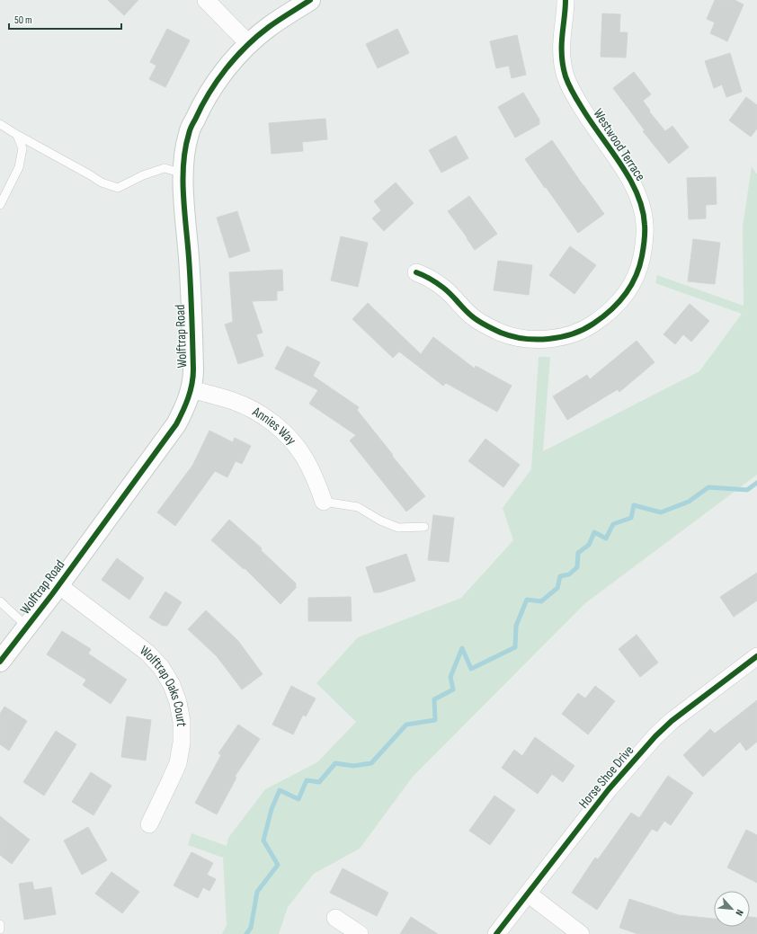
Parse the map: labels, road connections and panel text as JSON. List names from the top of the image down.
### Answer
{
  "streets": {
    "street": [
      "Westwood Terrace",
      "Wolftrap Road",
      "Annies Way",
      "Wolftrap Oaks Court",
      "Horse Shoe Drive"
    ]
  },
  "crossings": [
    ["Wolftrap Road", "Annies Way"],
    ["Wolftrap Road", "Wolftrap Oaks Court"]
  ],
  "scale_bar": "50 m",
  "north": "bottom right"
}
